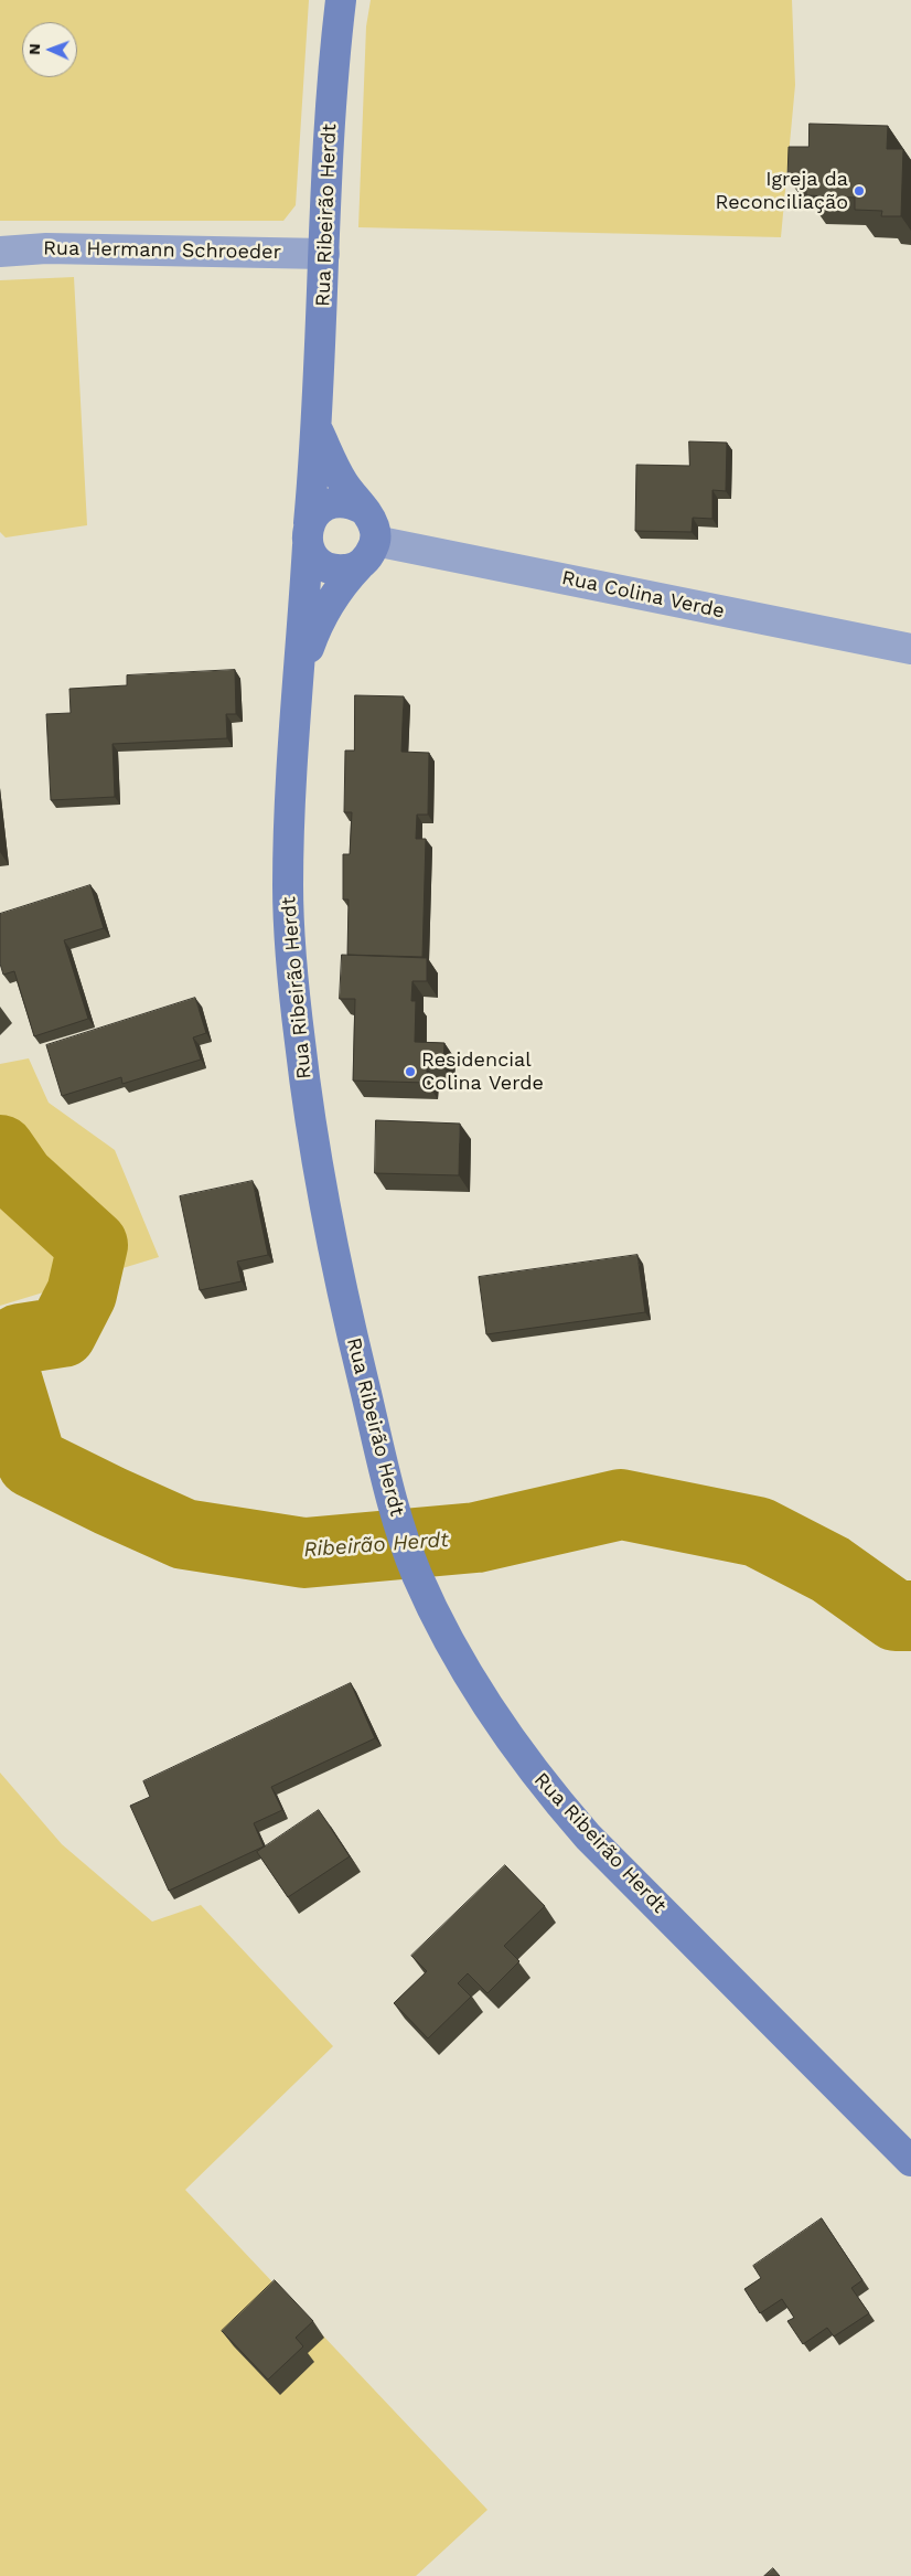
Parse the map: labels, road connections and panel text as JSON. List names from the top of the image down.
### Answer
{
  "streets": {
    "street": ["Rua Ribeirão Herdt", "Rua Hermann Schroeder", "Rua Colina Verde"]
  },
  "crossings": [
    ["Rua Ribeirão Herdt", "Rua Hermann Schroeder"],
    ["Rua Ribeirão Herdt", "Rua Colina Verde"]
  ],
  "water": ["Ribeirão Herdt"],
  "places": ["Igreja da Reconciliação", "Residencial Colina Verde"],
  "north": "left"
}
